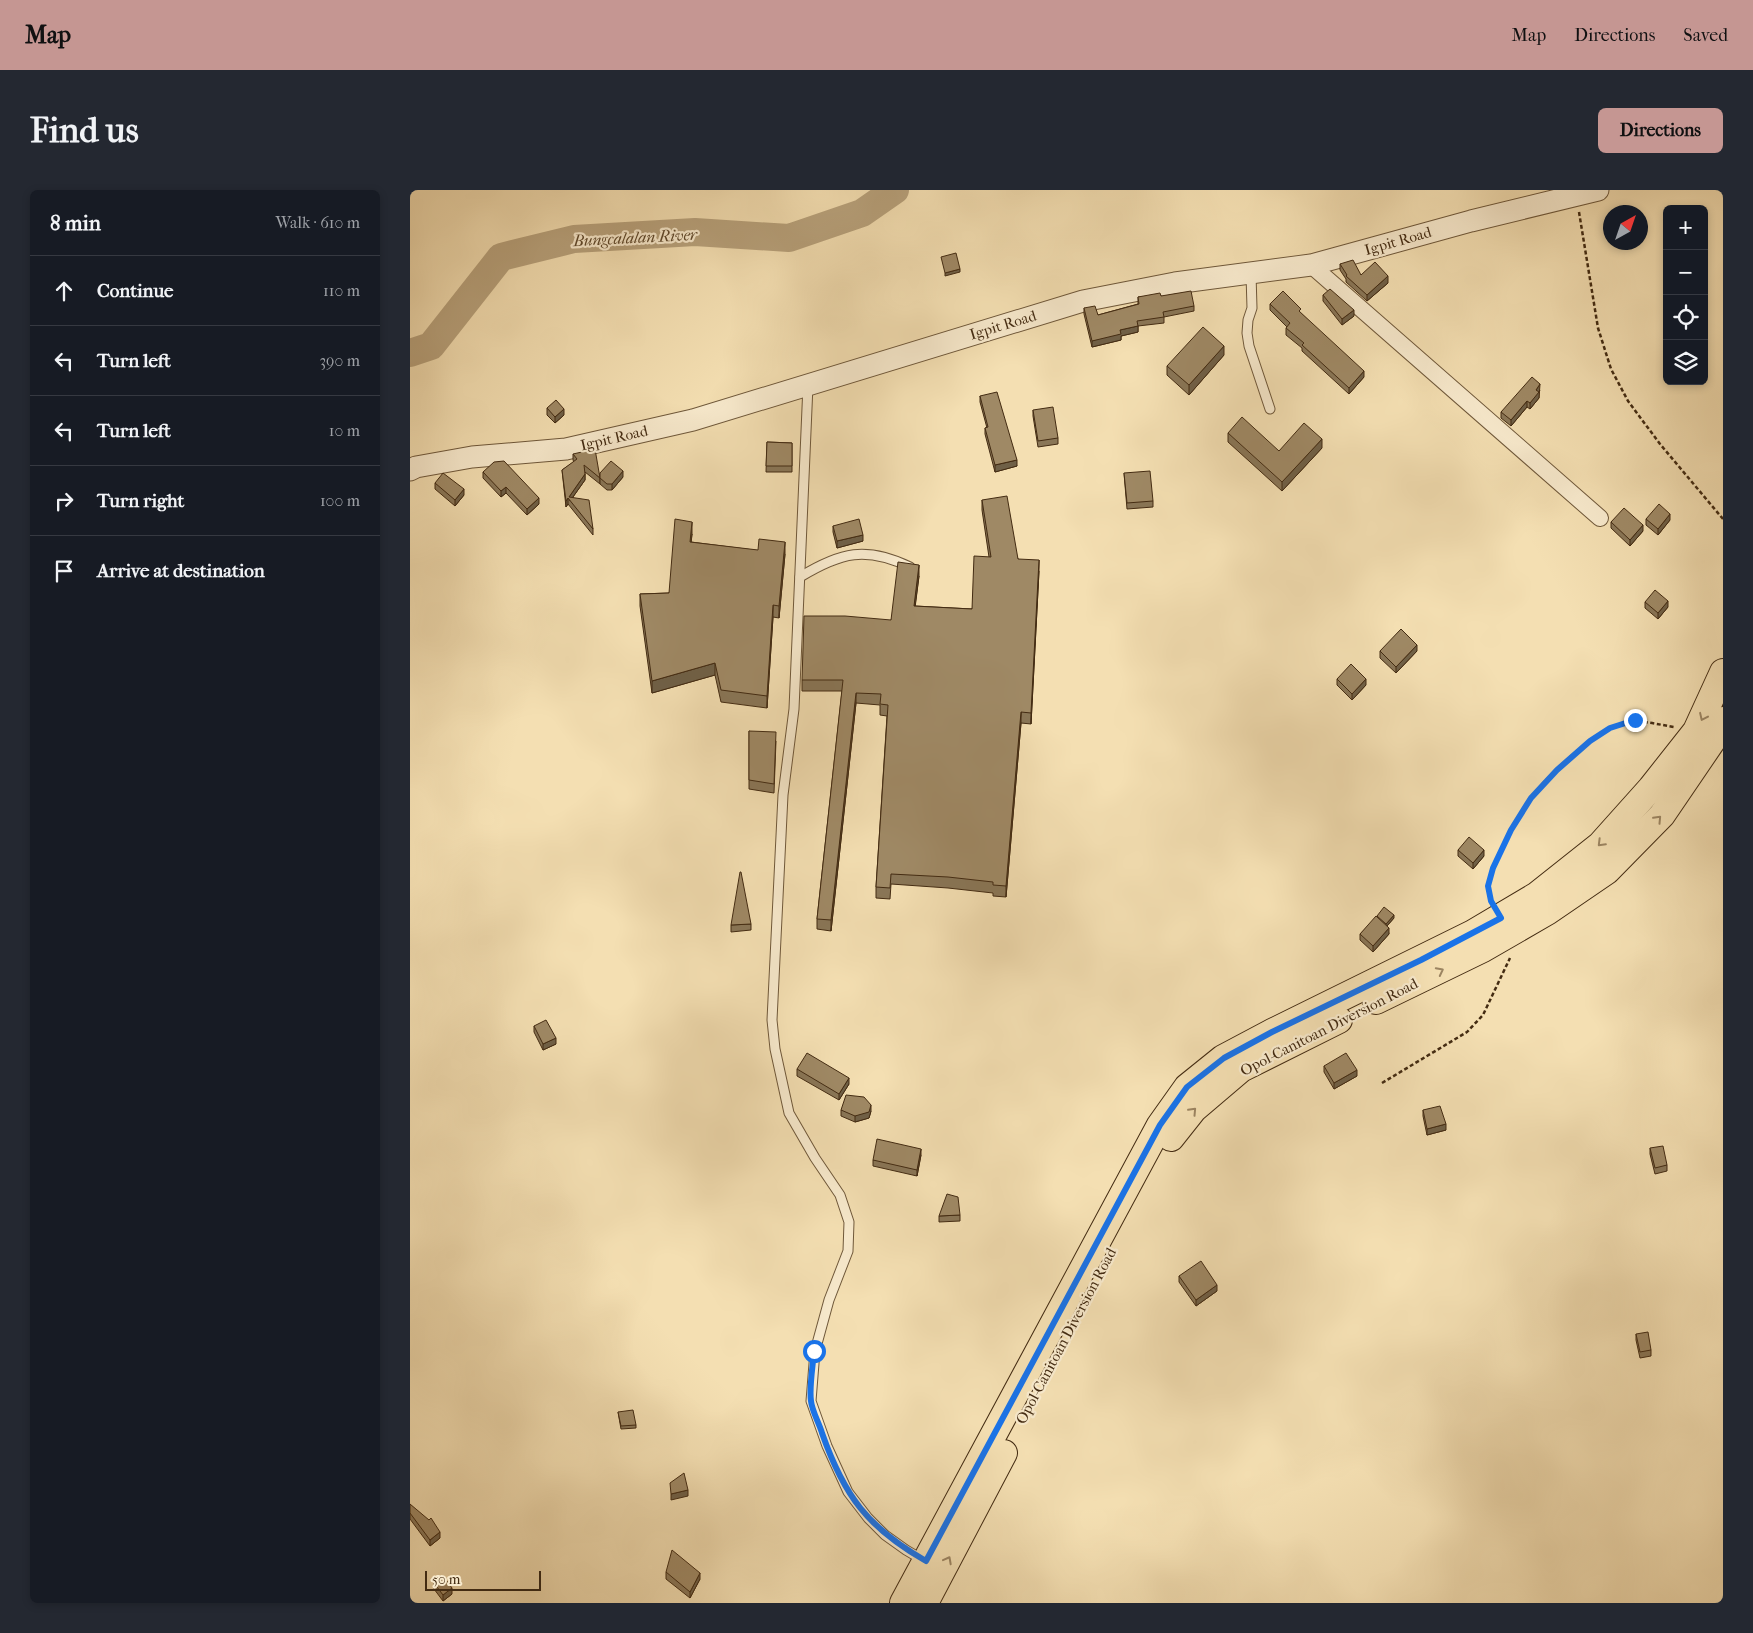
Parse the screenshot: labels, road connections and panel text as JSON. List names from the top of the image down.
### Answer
{
  "streets": {
    "main road": ["Opol-Canitoan Diversion Road"],
    "street": ["Igpit Road"]
  },
  "water": ["Bungcalalan River"],
  "scale_bar": "50 m",
  "north": "top right",
  "page": {
    "header": "Map",
    "nav": ["Map", "Directions", "Saved"],
    "buttons": "Directions",
    "title": "Find us",
    "heading": ["8 min", "Walk · 610 m"],
    "map_buttons": ["+", "−"],
    "list": [
      ["Continue", "110 m"],
      ["Turn left", "390 m"],
      ["Turn left", "10 m"],
      ["Turn right", "100 m"],
      "Arrive at destination"
    ],
    "scale": "50 m"
  }
}
